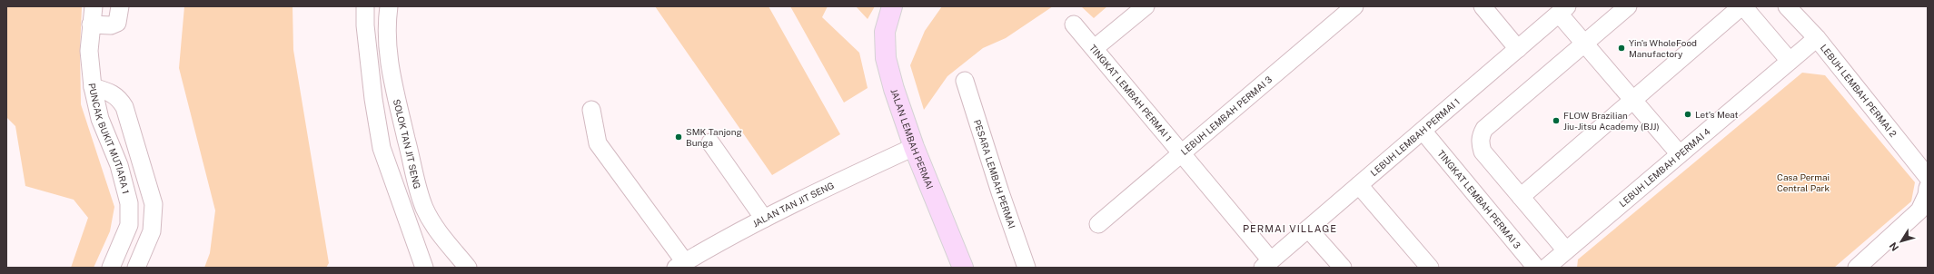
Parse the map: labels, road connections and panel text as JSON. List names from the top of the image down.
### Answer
{
  "streets": {
    "main road": ["JALAN LEMBAH PERMAI"],
    "street": [
      "LEBUH LEMBAH PERMAI 2",
      "TINGKAT LEMBAH PERMAI 1",
      "LEBUH LEMBAH PERMAI 3",
      "LEBUH LEMBAH PERMAI 1",
      "PUNCAK BUKIT MUTIARA 1",
      "SOLOK TAN JIT SENG",
      "LEBUH LEMBAH PERMAI 4",
      "PESARA LEMBAH PERMAI",
      "TINGKAT LEMBAH PERMAI 3",
      "JALAN TAN JIT SENG"
    ]
  },
  "crossings": [
    ["LEBUH LEMBAH PERMAI 2", "LEBUH LEMBAH PERMAI 4"],
    ["TINGKAT LEMBAH PERMAI 1", "LEBUH LEMBAH PERMAI 3"],
    ["TINGKAT LEMBAH PERMAI 1", "LEBUH LEMBAH PERMAI 1"],
    ["LEBUH LEMBAH PERMAI 1", "TINGKAT LEMBAH PERMAI 3"],
    ["JALAN LEMBAH PERMAI", "JALAN TAN JIT SENG"]
  ],
  "districts": ["PERMAI VILLAGE"],
  "parks": ["Casa Permai Central Park"],
  "places": [
    "Yin's WholeFood Manufactory",
    "Let's Meat",
    "FLOW Brazilian Jiu-Jitsu Academy (BJJ)",
    "SMK Tanjong Bunga"
  ],
  "north": "bottom left"
}
